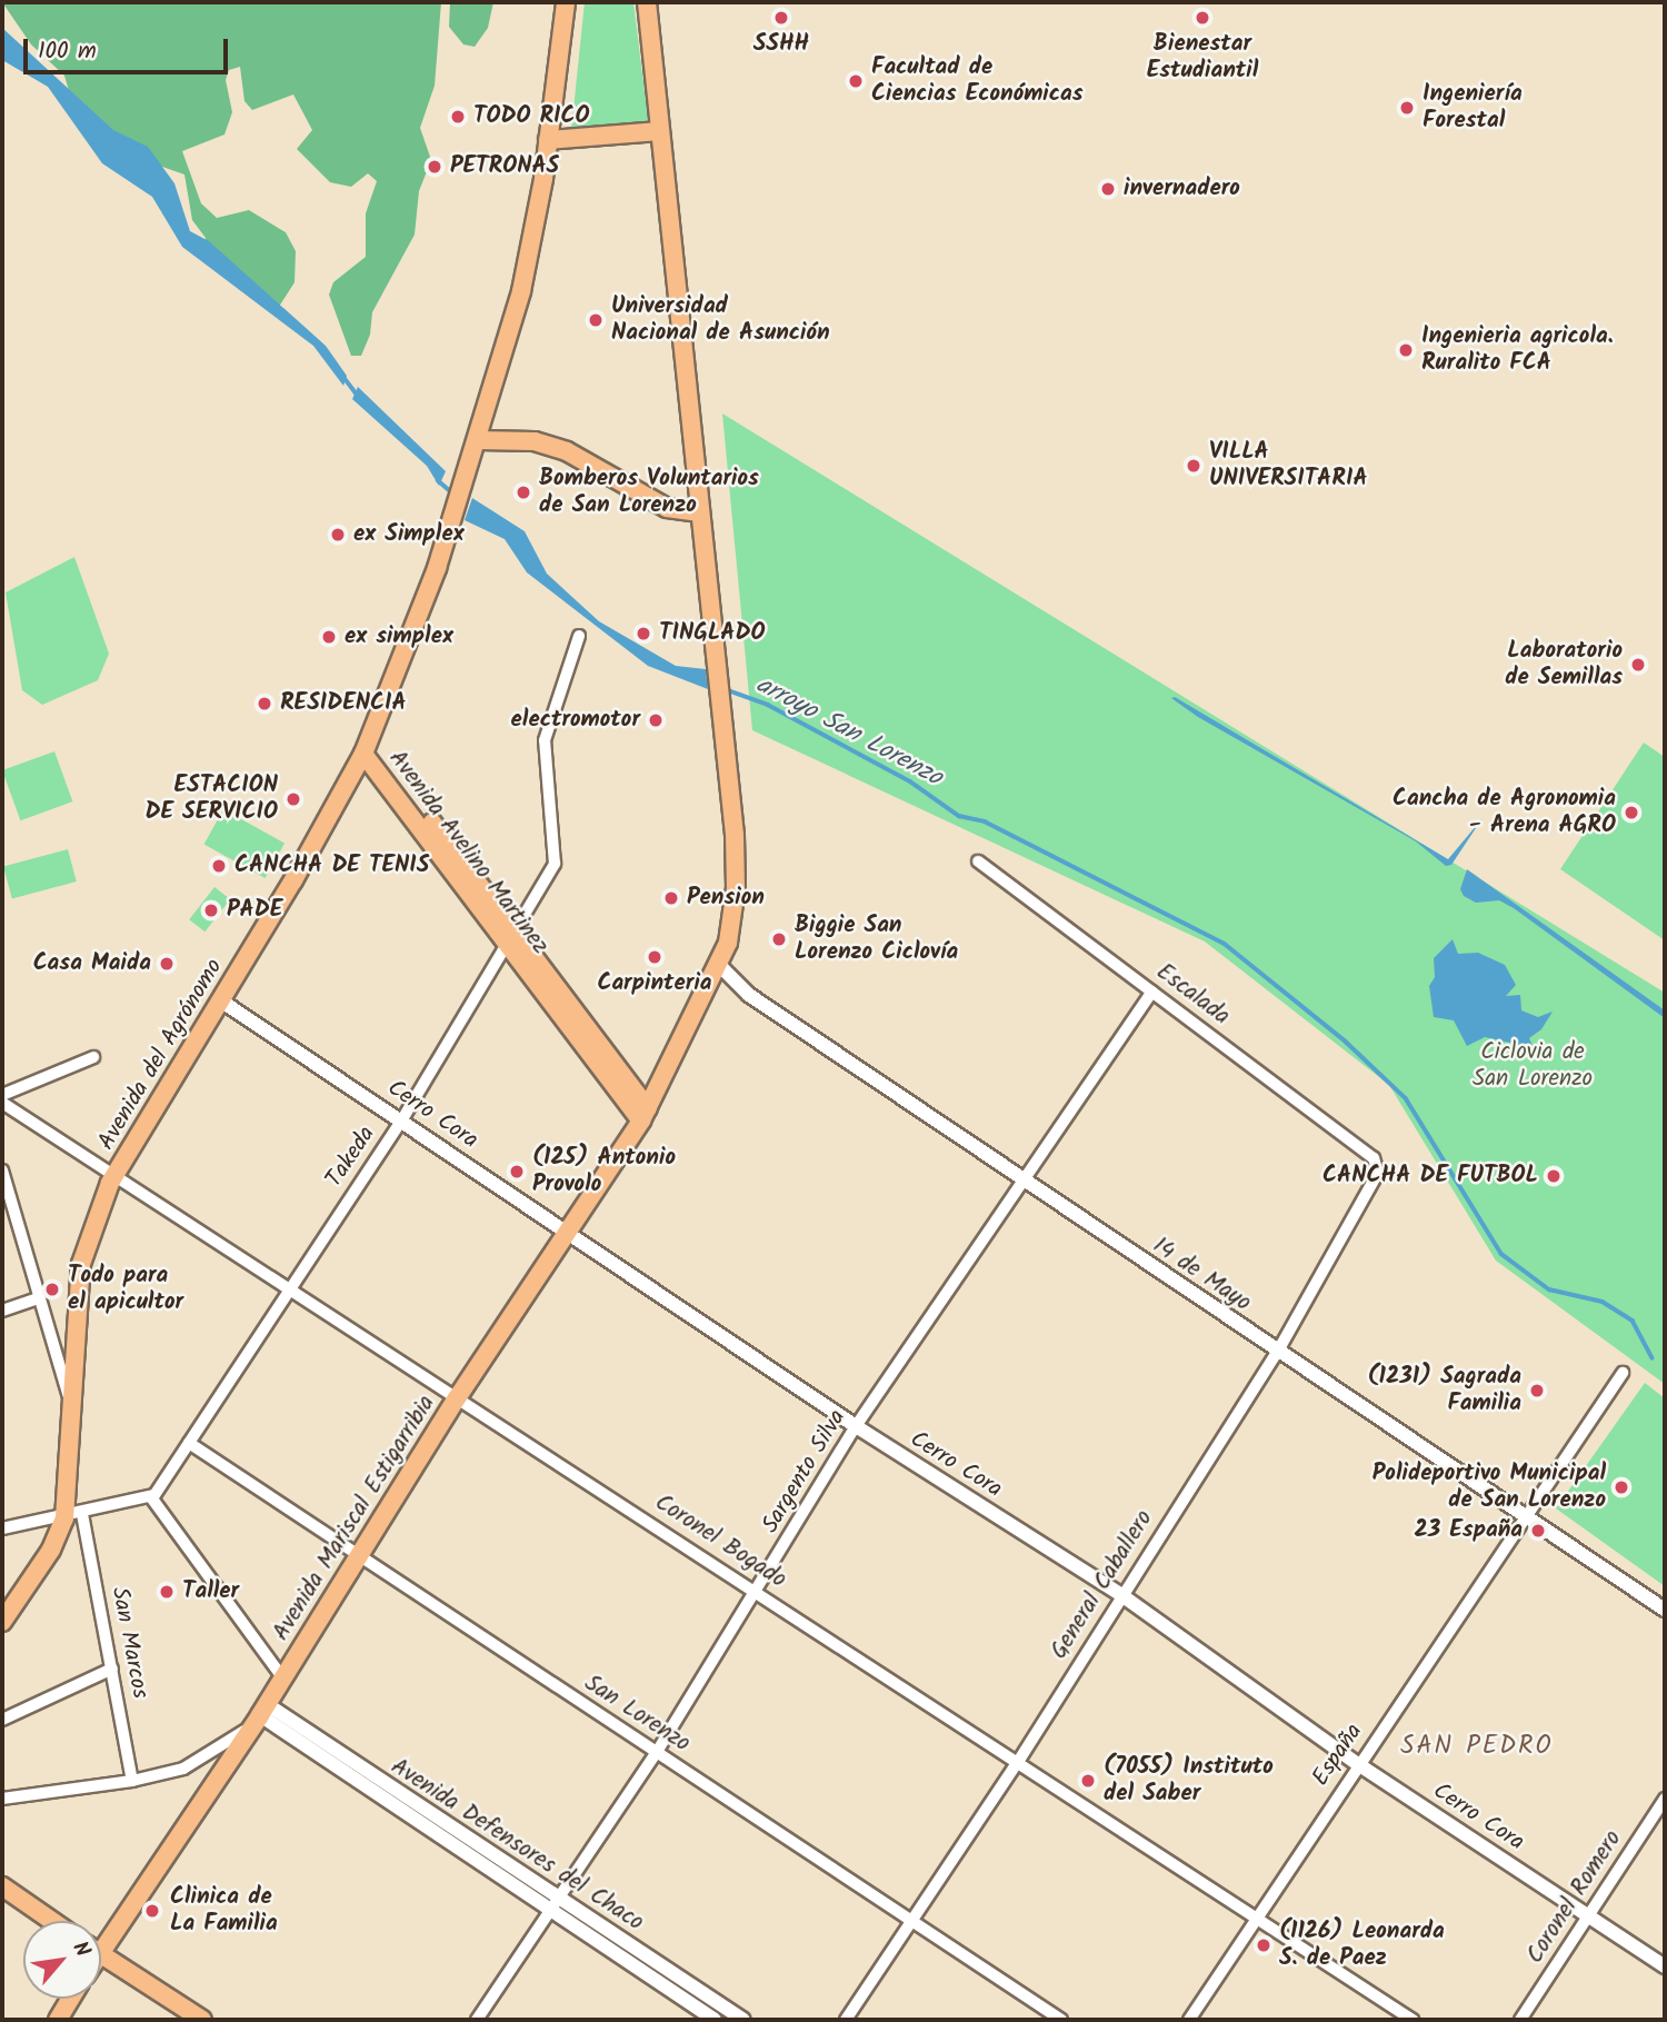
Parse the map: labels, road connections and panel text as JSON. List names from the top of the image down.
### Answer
{
  "streets": {
    "main road": ["Avenida Avelino Martinez", "Avenida del Agrónomo", "Avenida Mariscal Estigarribia"],
    "street": [
      "Escalada",
      "Cerro Cora",
      "Takeda",
      "14 de Mayo",
      "Sargento Silva",
      "Coronel Bogado",
      "General Caballero",
      "San Marcos",
      "San Lorenzo",
      "España",
      "Avenida Defensores del Chaco",
      "Coronel Romero"
    ]
  },
  "crossings": [
    ["Avenida Avelino Martinez", "Avenida del Agrónomo"],
    ["Avenida Avelino Martinez", "Takeda"],
    ["Avenida Avelino Martinez", "Avenida Mariscal Estigarribia"],
    ["Escalada", "Sargento Silva"],
    ["Escalada", "General Caballero"],
    ["Avenida del Agrónomo", "Cerro Cora"],
    ["Avenida del Agrónomo", "Coronel Bogado"],
    ["Avenida del Agrónomo", "San Marcos"],
    ["Cerro Cora", "Takeda"],
    ["Cerro Cora", "Sargento Silva"],
    ["Cerro Cora", "Avenida Mariscal Estigarribia"],
    ["Cerro Cora", "General Caballero"],
    ["Cerro Cora", "España"],
    ["Cerro Cora", "Coronel Romero"],
    ["Takeda", "Coronel Bogado"],
    ["Takeda", "San Lorenzo"],
    ["14 de Mayo", "Sargento Silva"],
    ["14 de Mayo", "Avenida Mariscal Estigarribia"],
    ["14 de Mayo", "General Caballero"],
    ["14 de Mayo", "España"],
    ["Sargento Silva", "Coronel Bogado"],
    ["Sargento Silva", "San Lorenzo"],
    ["Sargento Silva", "Avenida Defensores del Chaco"],
    ["Avenida Mariscal Estigarribia", "Coronel Bogado"],
    ["Avenida Mariscal Estigarribia", "San Lorenzo"],
    ["Avenida Mariscal Estigarribia", "Avenida Defensores del Chaco"],
    ["Coronel Bogado", "General Caballero"],
    ["Coronel Bogado", "España"],
    ["General Caballero", "San Lorenzo"]
  ],
  "districts": ["SAN PEDRO"],
  "water": ["arroyo San Lorenzo"],
  "parks": ["Ciclovia de San Lorenzo"],
  "places": [
    "SSHH",
    "Bienestar Estudiantil",
    "Facultad de Ciencias Económicas",
    "Ingeniería Forestal",
    "TODO RICO",
    "PETRONAS",
    "invernadero",
    "Universidad Nacional de Asunción",
    "Ingenieria agricola. Ruralito FCA",
    "VILLA UNIVERSITARIA",
    "Bomberos Voluntarios de San Lorenzo",
    "ex Simplex",
    "TINGLADO",
    "ex simplex",
    "Laboratorio de Semillas",
    "RESIDENCIA",
    "electromotor",
    "ESTACION DE SERVICIO",
    "Cancha de Agronomia - Arena AGRO",
    "CANCHA DE TENIS",
    "Pension",
    "PADE",
    "Biggie San Lorenzo Ciclovía",
    "Carpinteria",
    "Casa Maida",
    "(125) Antonio Provolo",
    "CANCHA DE FUTBOL",
    "Todo para el apicultor",
    "(1231) Sagrada Familia",
    "Polideportivo Municipal de San Lorenzo",
    "23 España",
    "Taller",
    "(7055) Instituto del Saber",
    "Clinica de La Familia",
    "(1126) Leonarda S. de Paez"
  ],
  "scale_bar": "100 m",
  "north": "top right"
}
